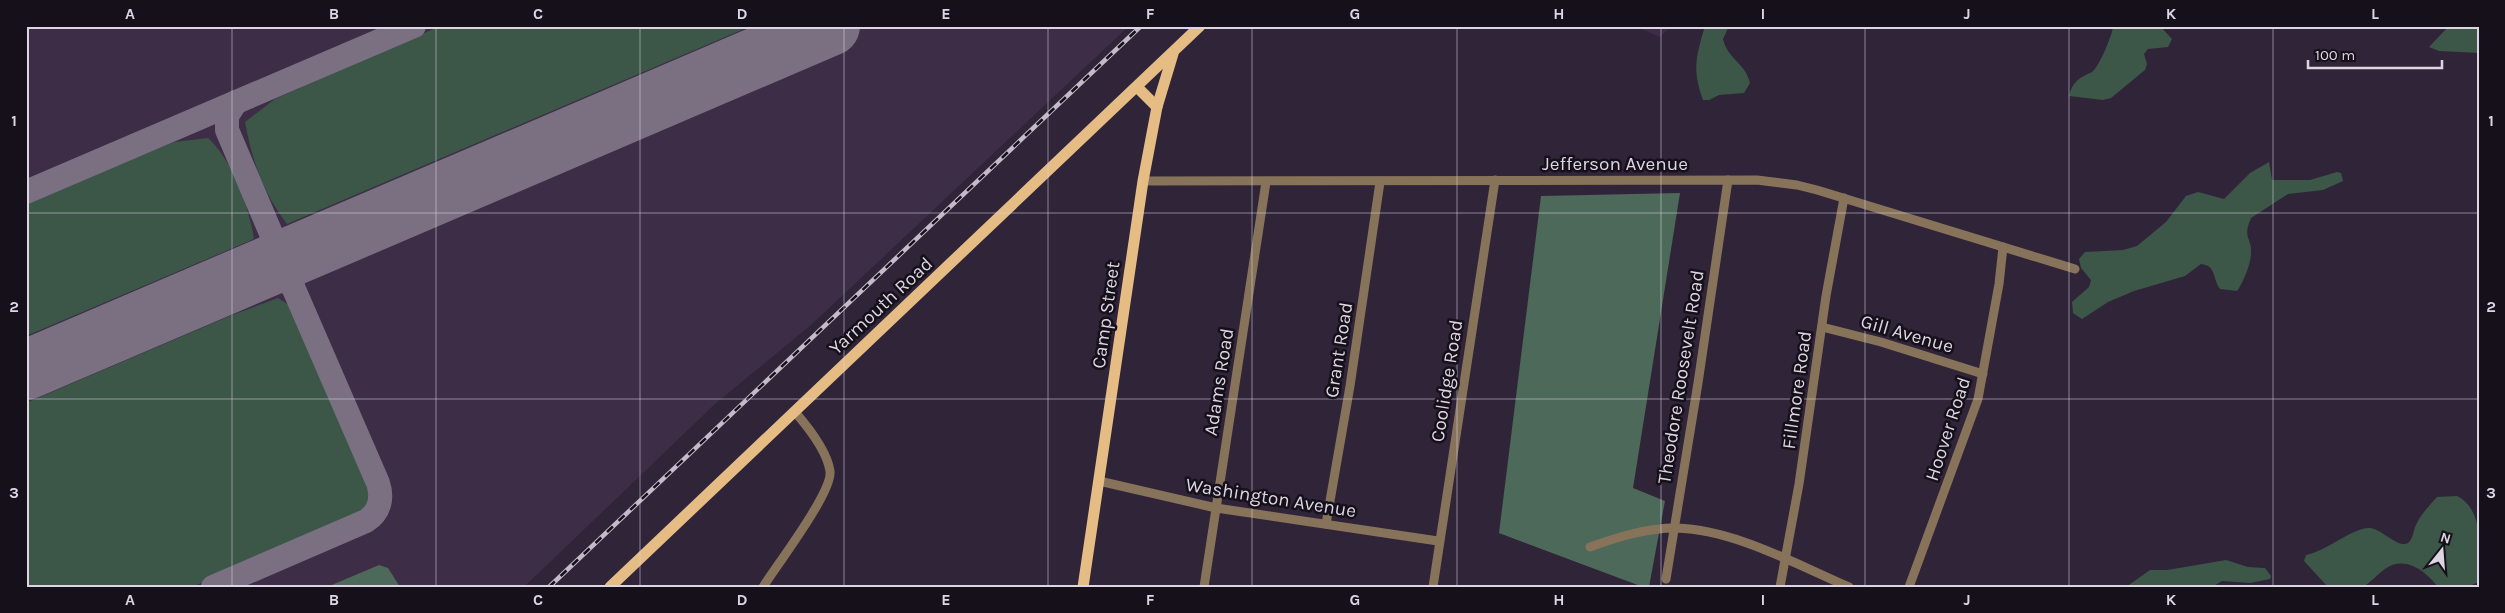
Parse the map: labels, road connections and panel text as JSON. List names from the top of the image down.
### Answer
{
  "streets": {
    "main road": ["Yarmouth Road", "Camp Street"],
    "street": [
      "Jefferson Avenue",
      "Gill Avenue",
      "Grant Road",
      "Theodore Roosevelt Road",
      "Coolidge Road",
      "Adams Road",
      "Fillmore Road",
      "Hoover Road",
      "Washington Avenue"
    ]
  },
  "crossings": [
    ["Jefferson Avenue", "Camp Street"],
    ["Jefferson Avenue", "Grant Road"],
    ["Jefferson Avenue", "Theodore Roosevelt Road"],
    ["Jefferson Avenue", "Coolidge Road"],
    ["Jefferson Avenue", "Adams Road"],
    ["Jefferson Avenue", "Fillmore Road"],
    ["Jefferson Avenue", "Hoover Road"],
    ["Yarmouth Road", "Camp Street"],
    ["Camp Street", "Washington Avenue"],
    ["Gill Avenue", "Fillmore Road"],
    ["Gill Avenue", "Hoover Road"],
    ["Grant Road", "Washington Avenue"],
    ["Coolidge Road", "Washington Avenue"],
    ["Adams Road", "Washington Avenue"]
  ],
  "scale_bar": "100 m",
  "north": "top",
  "grid": {
    "columns": [
      "A",
      "B",
      "C",
      "D",
      "E",
      "F",
      "G",
      "H",
      "I",
      "J",
      "K",
      "L"
    ],
    "rows": ["1", "2", "3"]
  }
}
